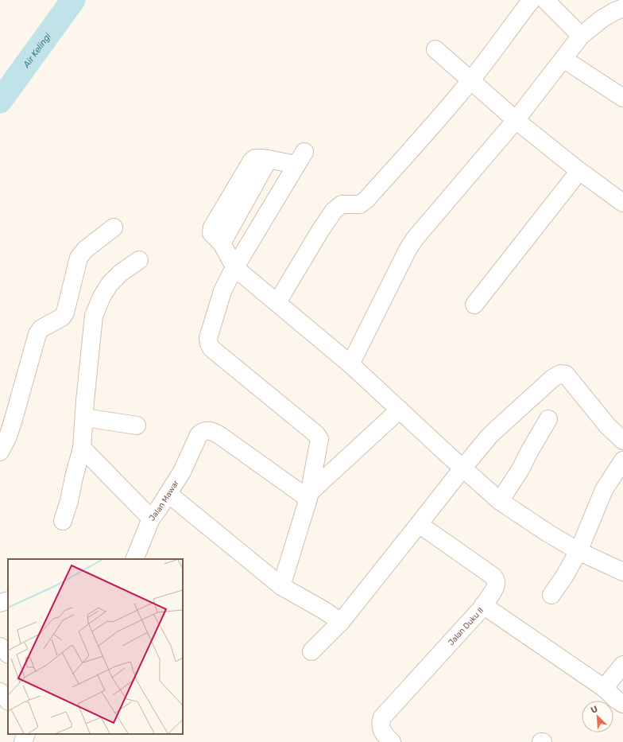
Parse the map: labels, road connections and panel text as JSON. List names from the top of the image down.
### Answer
{
  "streets": {
    "street": ["Jalan Mawar", "Jalan Duku II"]
  },
  "water": ["Air Kelingi"],
  "north": "top left"
}
